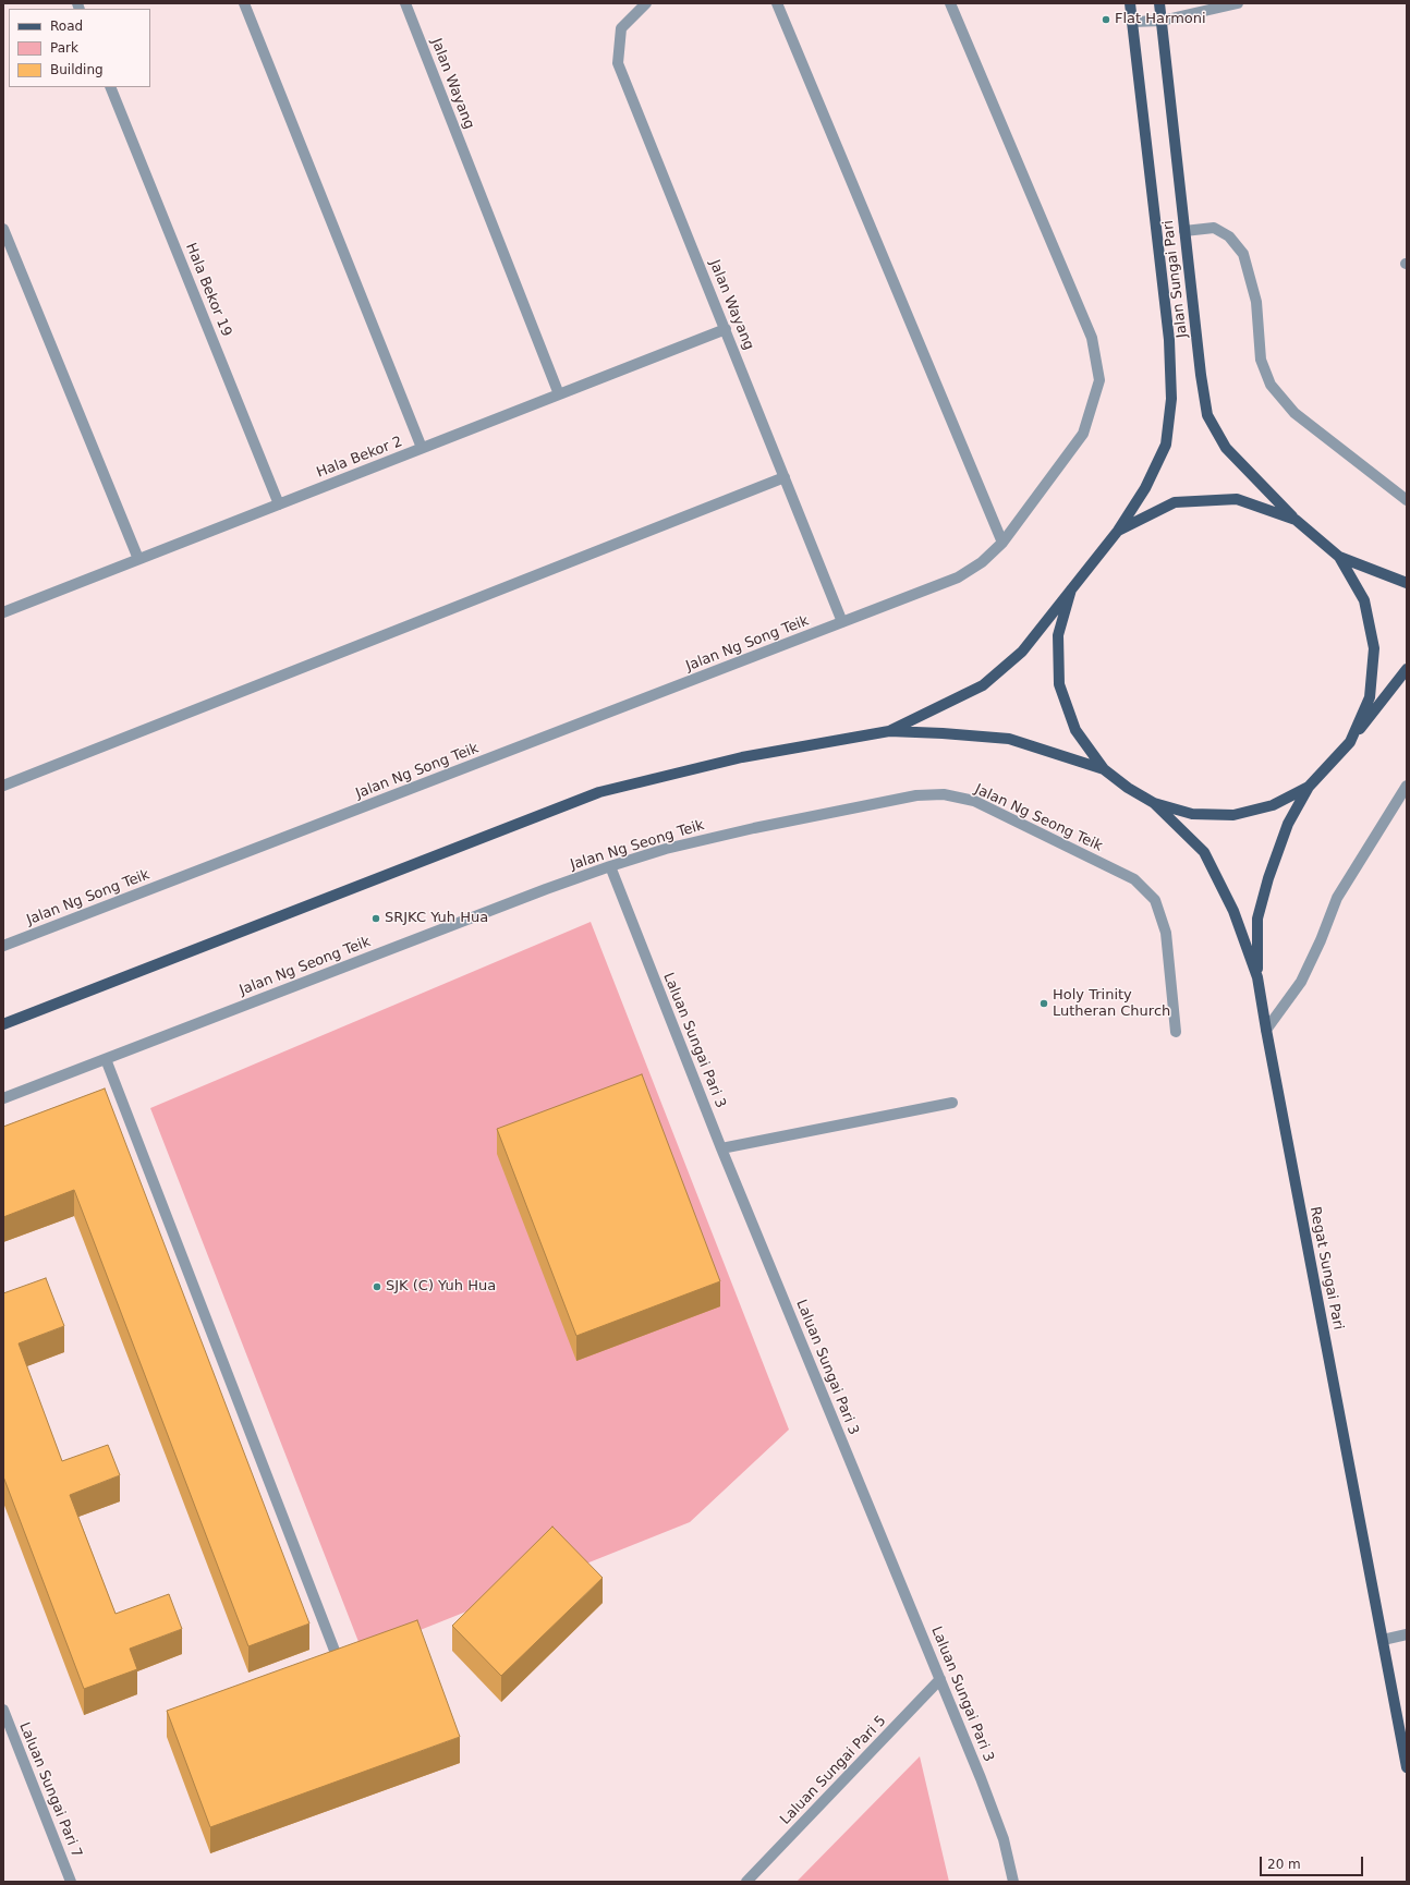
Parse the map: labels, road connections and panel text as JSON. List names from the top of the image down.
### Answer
{
  "streets": {
    "main road": ["Jalan Sungai Pari", "Regat Sungai Pari"],
    "street": [
      "Jalan Wayang",
      "Hala Bekor 19",
      "Hala Bekor 2",
      "Jalan Ng Song Teik",
      "Jalan Ng Seong Teik",
      "Laluan Sungai Pari 3",
      "Laluan Sungai Pari 5",
      "Laluan Sungai Pari 7"
    ]
  },
  "crossings": [
    ["Jalan Wayang", "Hala Bekor 2"],
    ["Jalan Wayang", "Jalan Ng Song Teik"],
    ["Hala Bekor 19", "Hala Bekor 2"],
    ["Jalan Ng Seong Teik", "Laluan Sungai Pari 3"],
    ["Laluan Sungai Pari 3", "Laluan Sungai Pari 5"]
  ],
  "places": [
    "Flat Harmoni",
    "SRJKC Yuh Hua",
    "Holy Trinity Lutheran Church",
    "SJK (C) Yuh Hua"
  ],
  "legend": ["Road", "Park", "Building"],
  "scale_bar": "20 m"
}
